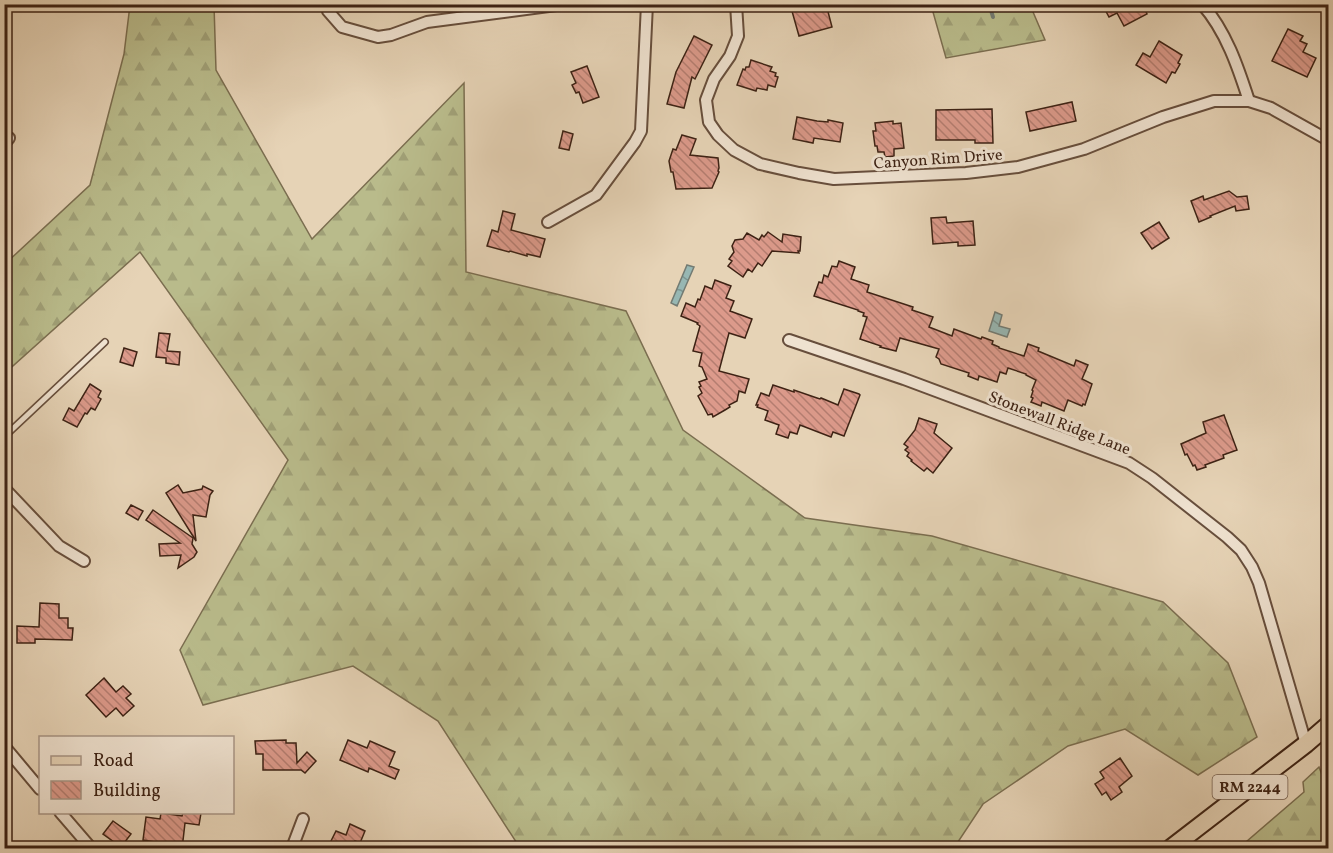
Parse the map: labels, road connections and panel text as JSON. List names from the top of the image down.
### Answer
{
  "streets": {
    "main road": ["RM 2244"],
    "street": ["Canyon Rim Drive", "Stonewall Ridge Lane"]
  },
  "crossings": [
    ["Stonewall Ridge Lane", "RM 2244"]
  ],
  "legend": ["Road", "Building"]
}
